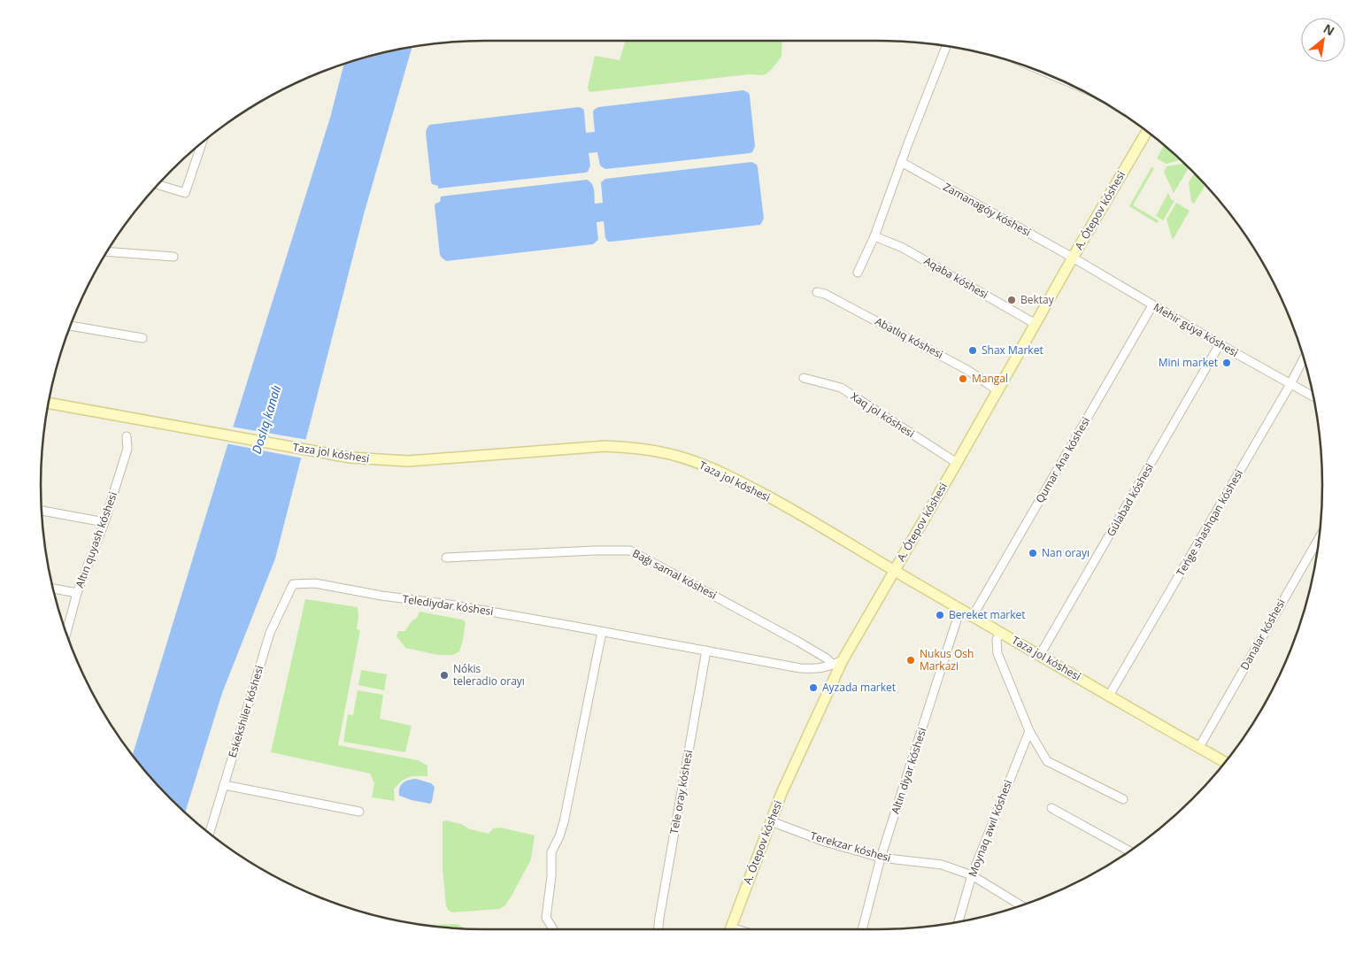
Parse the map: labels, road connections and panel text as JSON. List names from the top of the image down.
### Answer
{
  "streets": {
    "main road": ["A. Ótepov kóshesi", "Taza jol kóshesi"],
    "street": [
      "Zamanagóy kóshesi",
      "Aqaba kóshesi",
      "Mehir gúyа kóshesi",
      "Abatlıq kóshesi",
      "Xaq jol kóshesi",
      "Qumar Ana kóshesi",
      "Gúlabad kóshesi",
      "Teńge shashqan kóshesi",
      "Altın quyash kóshesi",
      "Baǵı samal kóshesi",
      "Telediydar kóshesi",
      "Danalar kóshesi",
      "Eskekshiler kóshesi",
      "Altın diyar kóshesi",
      "Tele oray kóshesi",
      "Moynaq awıl kóshesi",
      "Terekzar kóshesi"
    ]
  },
  "crossings": [
    ["Zamanagóy kóshesi", "A. Ótepov kóshesi"],
    ["Zamanagóy kóshesi", "Mehir gúyа kóshesi"],
    ["A. Ótepov kóshesi", "Aqaba kóshesi"],
    ["A. Ótepov kóshesi", "Mehir gúyа kóshesi"],
    ["A. Ótepov kóshesi", "Abatlıq kóshesi"],
    ["A. Ótepov kóshesi", "Xaq jol kóshesi"],
    ["A. Ótepov kóshesi", "Taza jol kóshesi"],
    ["A. Ótepov kóshesi", "Telediydar kóshesi"],
    ["A. Ótepov kóshesi", "Terekzar kóshesi"],
    ["Mehir gúyа kóshesi", "Qumar Ana kóshesi"],
    ["Mehir gúyа kóshesi", "Gúlabad kóshesi"],
    ["Mehir gúyа kóshesi", "Teńge shashqan kóshesi"],
    ["Taza jol kóshesi", "Qumar Ana kóshesi"],
    ["Taza jol kóshesi", "Gúlabad kóshesi"],
    ["Taza jol kóshesi", "Teńge shashqan kóshesi"],
    ["Taza jol kóshesi", "Danalar kóshesi"],
    ["Taza jol kóshesi", "Altın diyar kóshesi"],
    ["Baǵı samal kóshesi", "Telediydar kóshesi"],
    ["Telediydar kóshesi", "Eskekshiler kóshesi"],
    ["Telediydar kóshesi", "Tele oray kóshesi"],
    ["Altın diyar kóshesi", "Terekzar kóshesi"],
    ["Moynaq awıl kóshesi", "Terekzar kóshesi"]
  ],
  "water": ["Doslıq kanalı"],
  "places": [
    "Bektay",
    "Shax Market",
    "Mini market",
    "Mangal",
    "Nan orayı",
    "Bereket market",
    "Nukus Osh Markazi",
    "Nókis teleradio orayı",
    "Ayzada market"
  ],
  "north": "top right"
}
